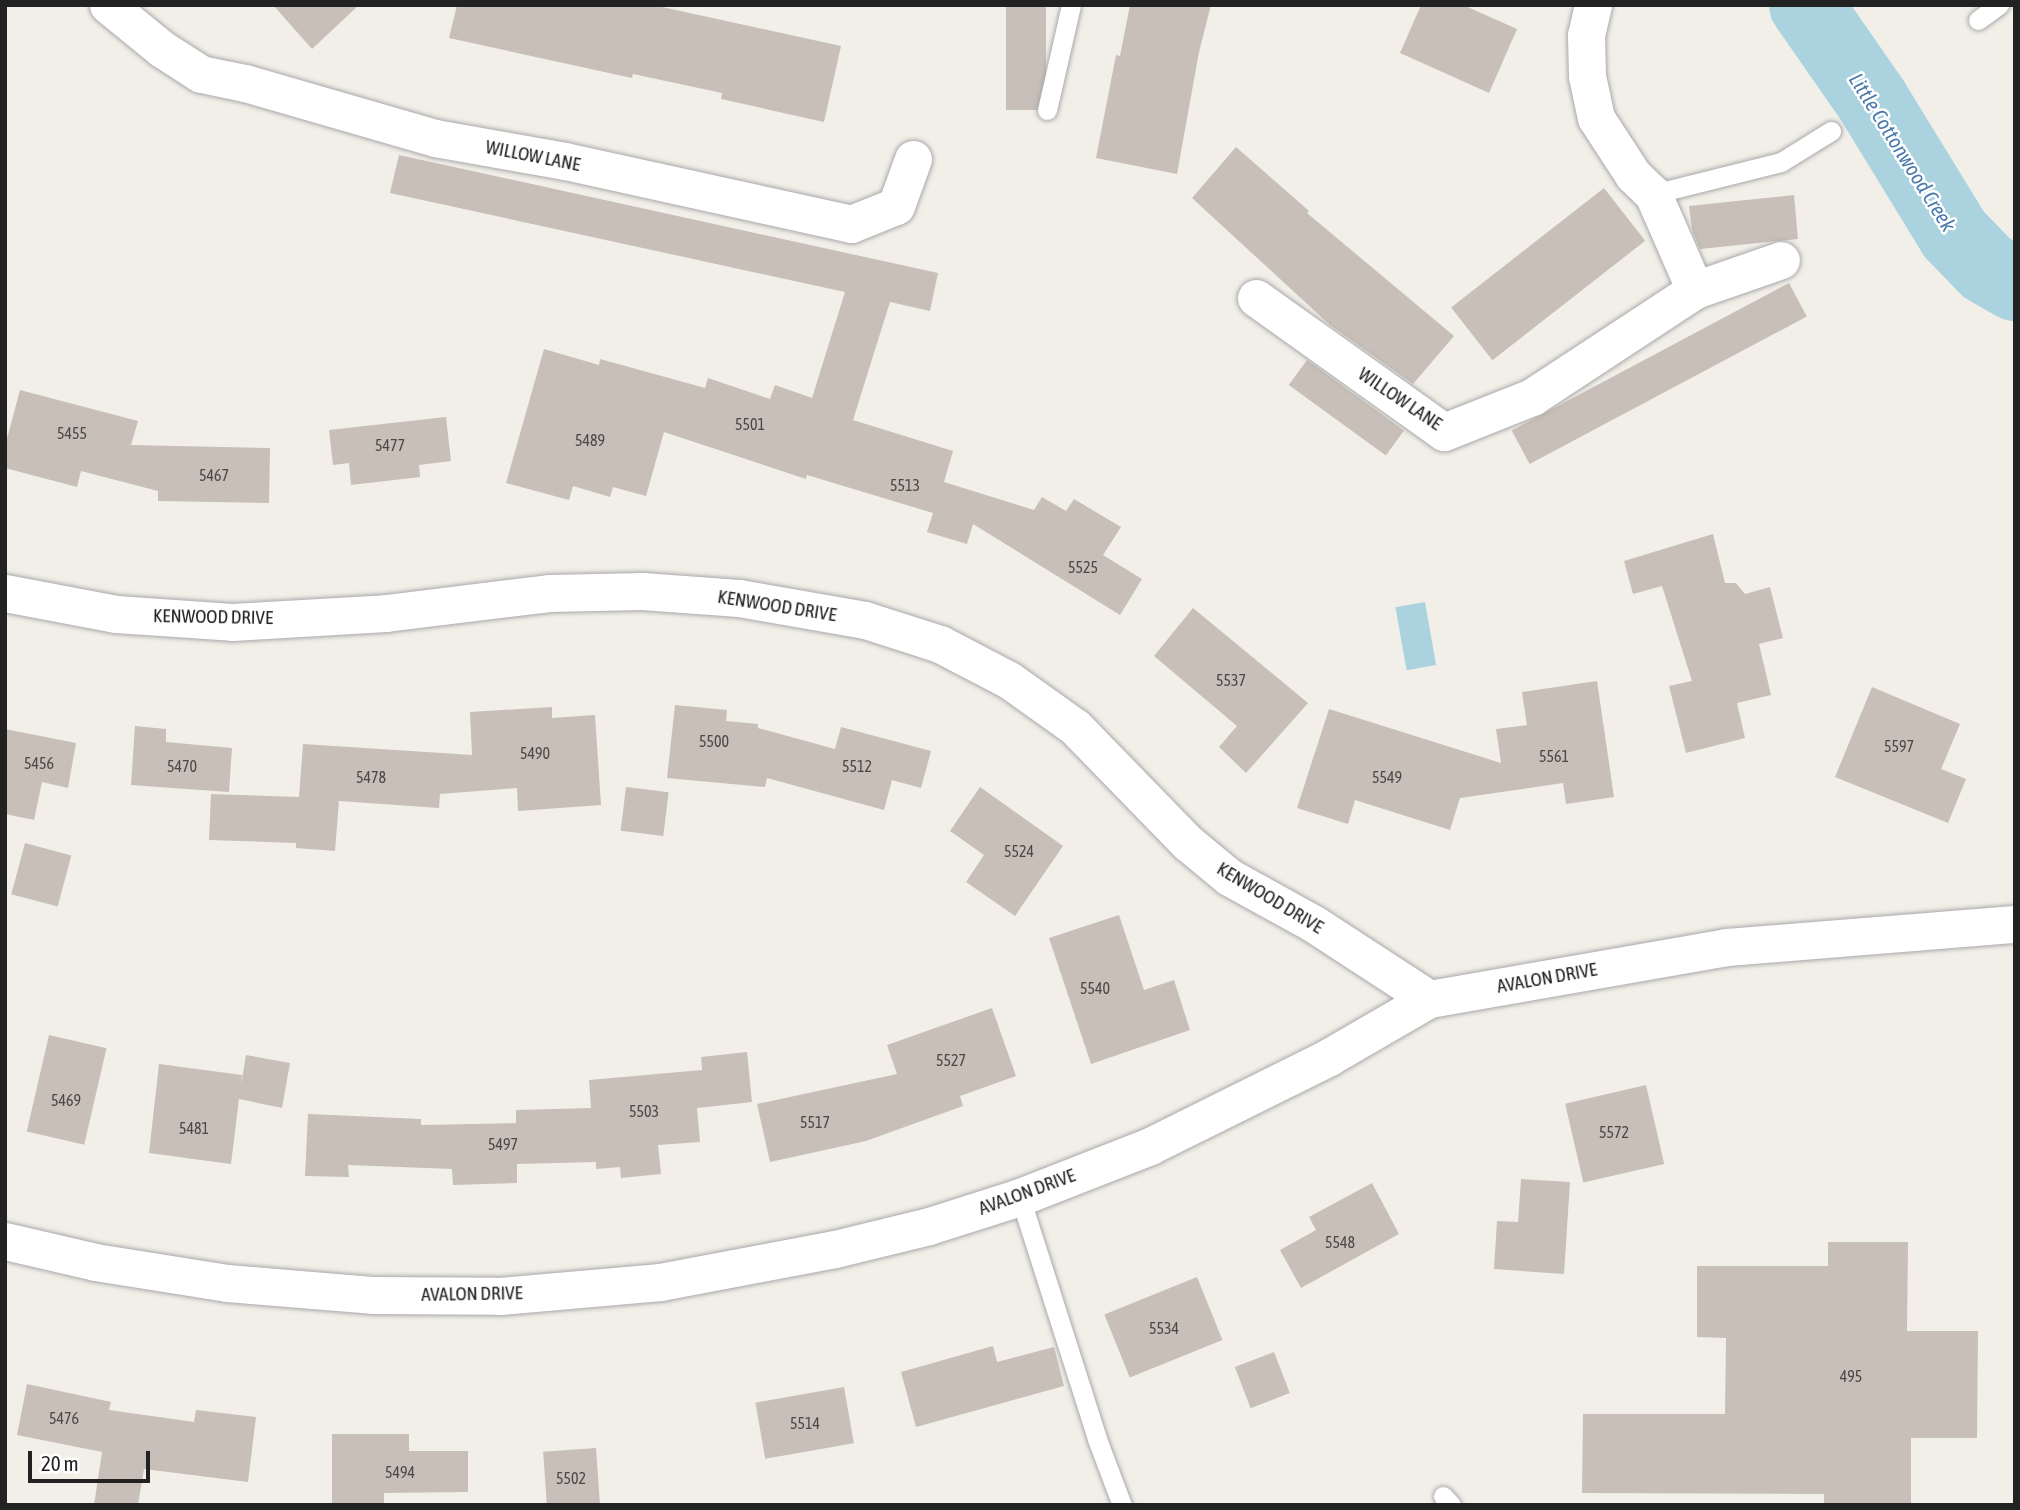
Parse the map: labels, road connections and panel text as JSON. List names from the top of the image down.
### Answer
{
  "streets": {
    "street": ["WILLOW LANE", "KENWOOD DRIVE", "AVALON DRIVE"]
  },
  "crossings": [
    ["KENWOOD DRIVE", "AVALON DRIVE"]
  ],
  "water": ["Little Cottonwood Creek"],
  "house_numbers": [
    "5501",
    "5455",
    "5489",
    "5477",
    "5467",
    "5513",
    "5525",
    "5537",
    "5500",
    "5597",
    "5490",
    "5561",
    "5456",
    "5470",
    "5512",
    "5478",
    "5549",
    "5524",
    "5540",
    "5527",
    "5469",
    "5503",
    "5517",
    "5481",
    "5572",
    "5497",
    "5548",
    "5534",
    "495",
    "5476",
    "5514",
    "5494",
    "5502"
  ],
  "scale_bar": "20 m"
}
